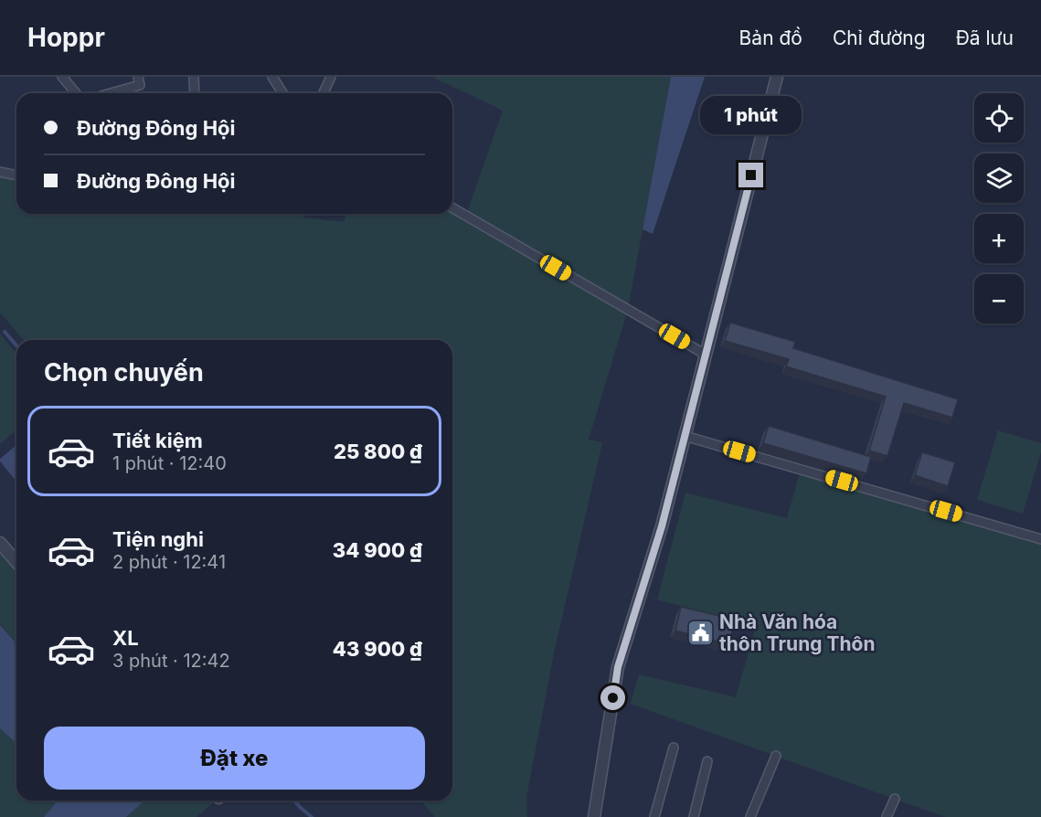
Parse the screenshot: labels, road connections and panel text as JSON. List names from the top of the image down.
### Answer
{
  "places": {
    "public building": ["Nhà Văn hóa thôn Trung Thôn"]
  },
  "page": {
    "header": "Hoppr",
    "nav": ["Bản đồ", "Chỉ đường", "Đã lưu"],
    "map_buttons": ["+", "−"],
    "banner": ["Đường Đông Hội", "Đường Đông Hội"],
    "bubble": "1 phút",
    "heading": "Chọn chuyến",
    "list": [
      {
        "name": "Tiết kiệm",
        "note": "1 phút · 12:40",
        "value": "25 800 ₫"
      },
      {
        "name": "Tiện nghi",
        "note": "2 phút · 12:41",
        "value": "34 900 ₫"
      },
      {
        "name": "XL",
        "note": "3 phút · 12:42",
        "value": "43 900 ₫"
      }
    ],
    "buttons": "Đặt xe"
  }
}
